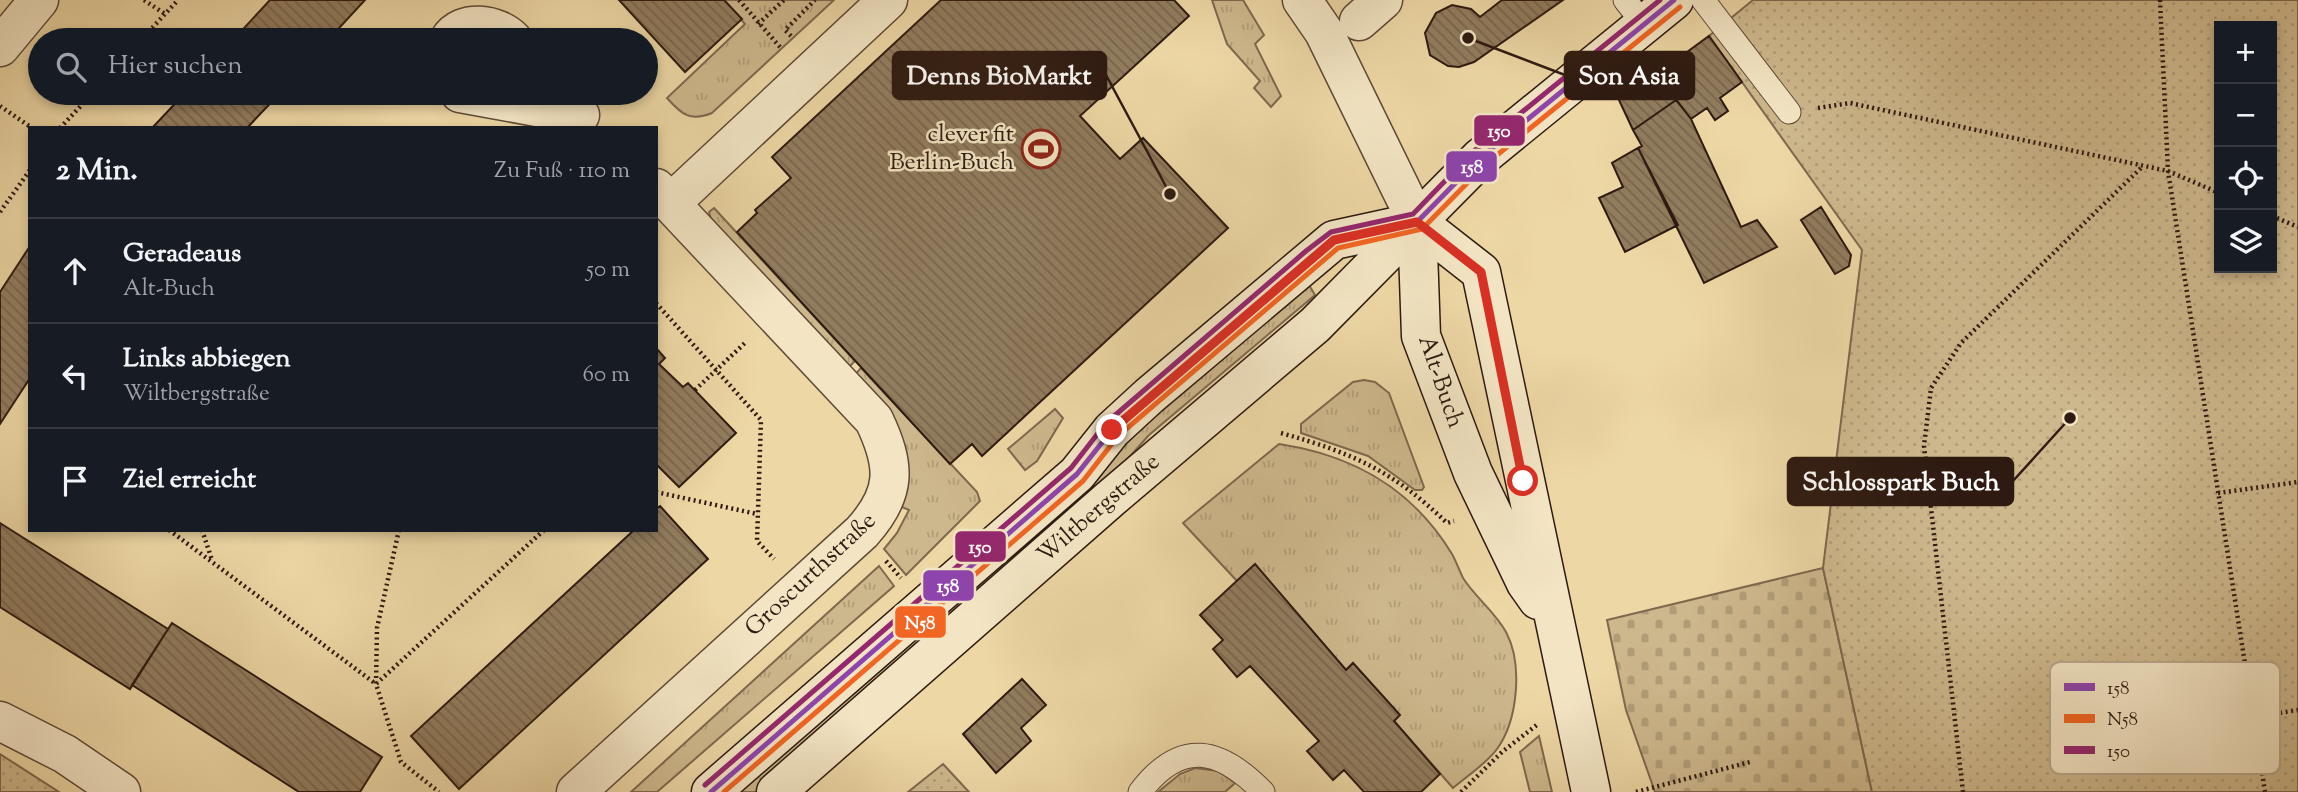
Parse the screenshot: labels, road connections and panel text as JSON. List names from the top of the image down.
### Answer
{
  "streets": {
    "main road": ["Alt-Buch", "Wiltbergstraße", "Groscurthstraße"]
  },
  "crossings": [
    ["Alt-Buch", "Wiltbergstraße"]
  ],
  "places": {
    "other": ["Son Asia", "Denns BioMarkt", "Schlosspark Buch"],
    "sports": ["clever fit Berlin-Buch"]
  },
  "lines": ["transit line 158", "transit line 150", "transit line N58"],
  "legend": ["158", "N58", "150"],
  "page": {
    "map_buttons": ["+", "−"],
    "search": "Hier suchen",
    "heading": ["2 Min.", "Zu Fuß · 110 m"],
    "list": [
      ["Geradeaus", "Alt-Buch", "50 m"],
      ["Links abbiegen", "Wiltbergstraße", "60 m"],
      "Ziel erreicht"
    ]
  }
}
